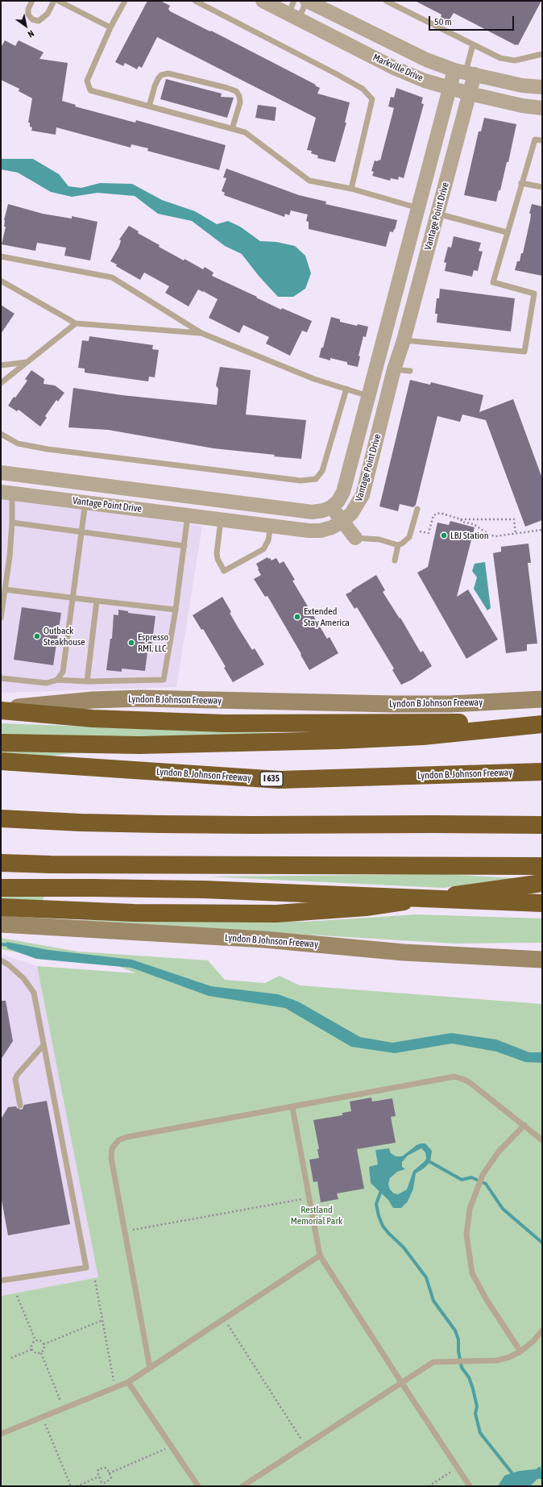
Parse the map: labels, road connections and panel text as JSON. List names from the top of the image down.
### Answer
{
  "streets": {
    "highway": ["Lyndon B. Johnson Freeway", "I 635"],
    "main road": ["Lyndon B Johnson Freeway"],
    "street": ["Markville Drive", "Vantage Point Drive"]
  },
  "crossings": [
    ["Markville Drive", "Vantage Point Drive"]
  ],
  "parks": ["Restland Memorial Park"],
  "places": [
    "LBJ Station",
    "Extended Stay America",
    "Outback Steakhouse",
    "Espresso RMI, LLC"
  ],
  "scale_bar": "50 m",
  "north": "bottom right"
}
